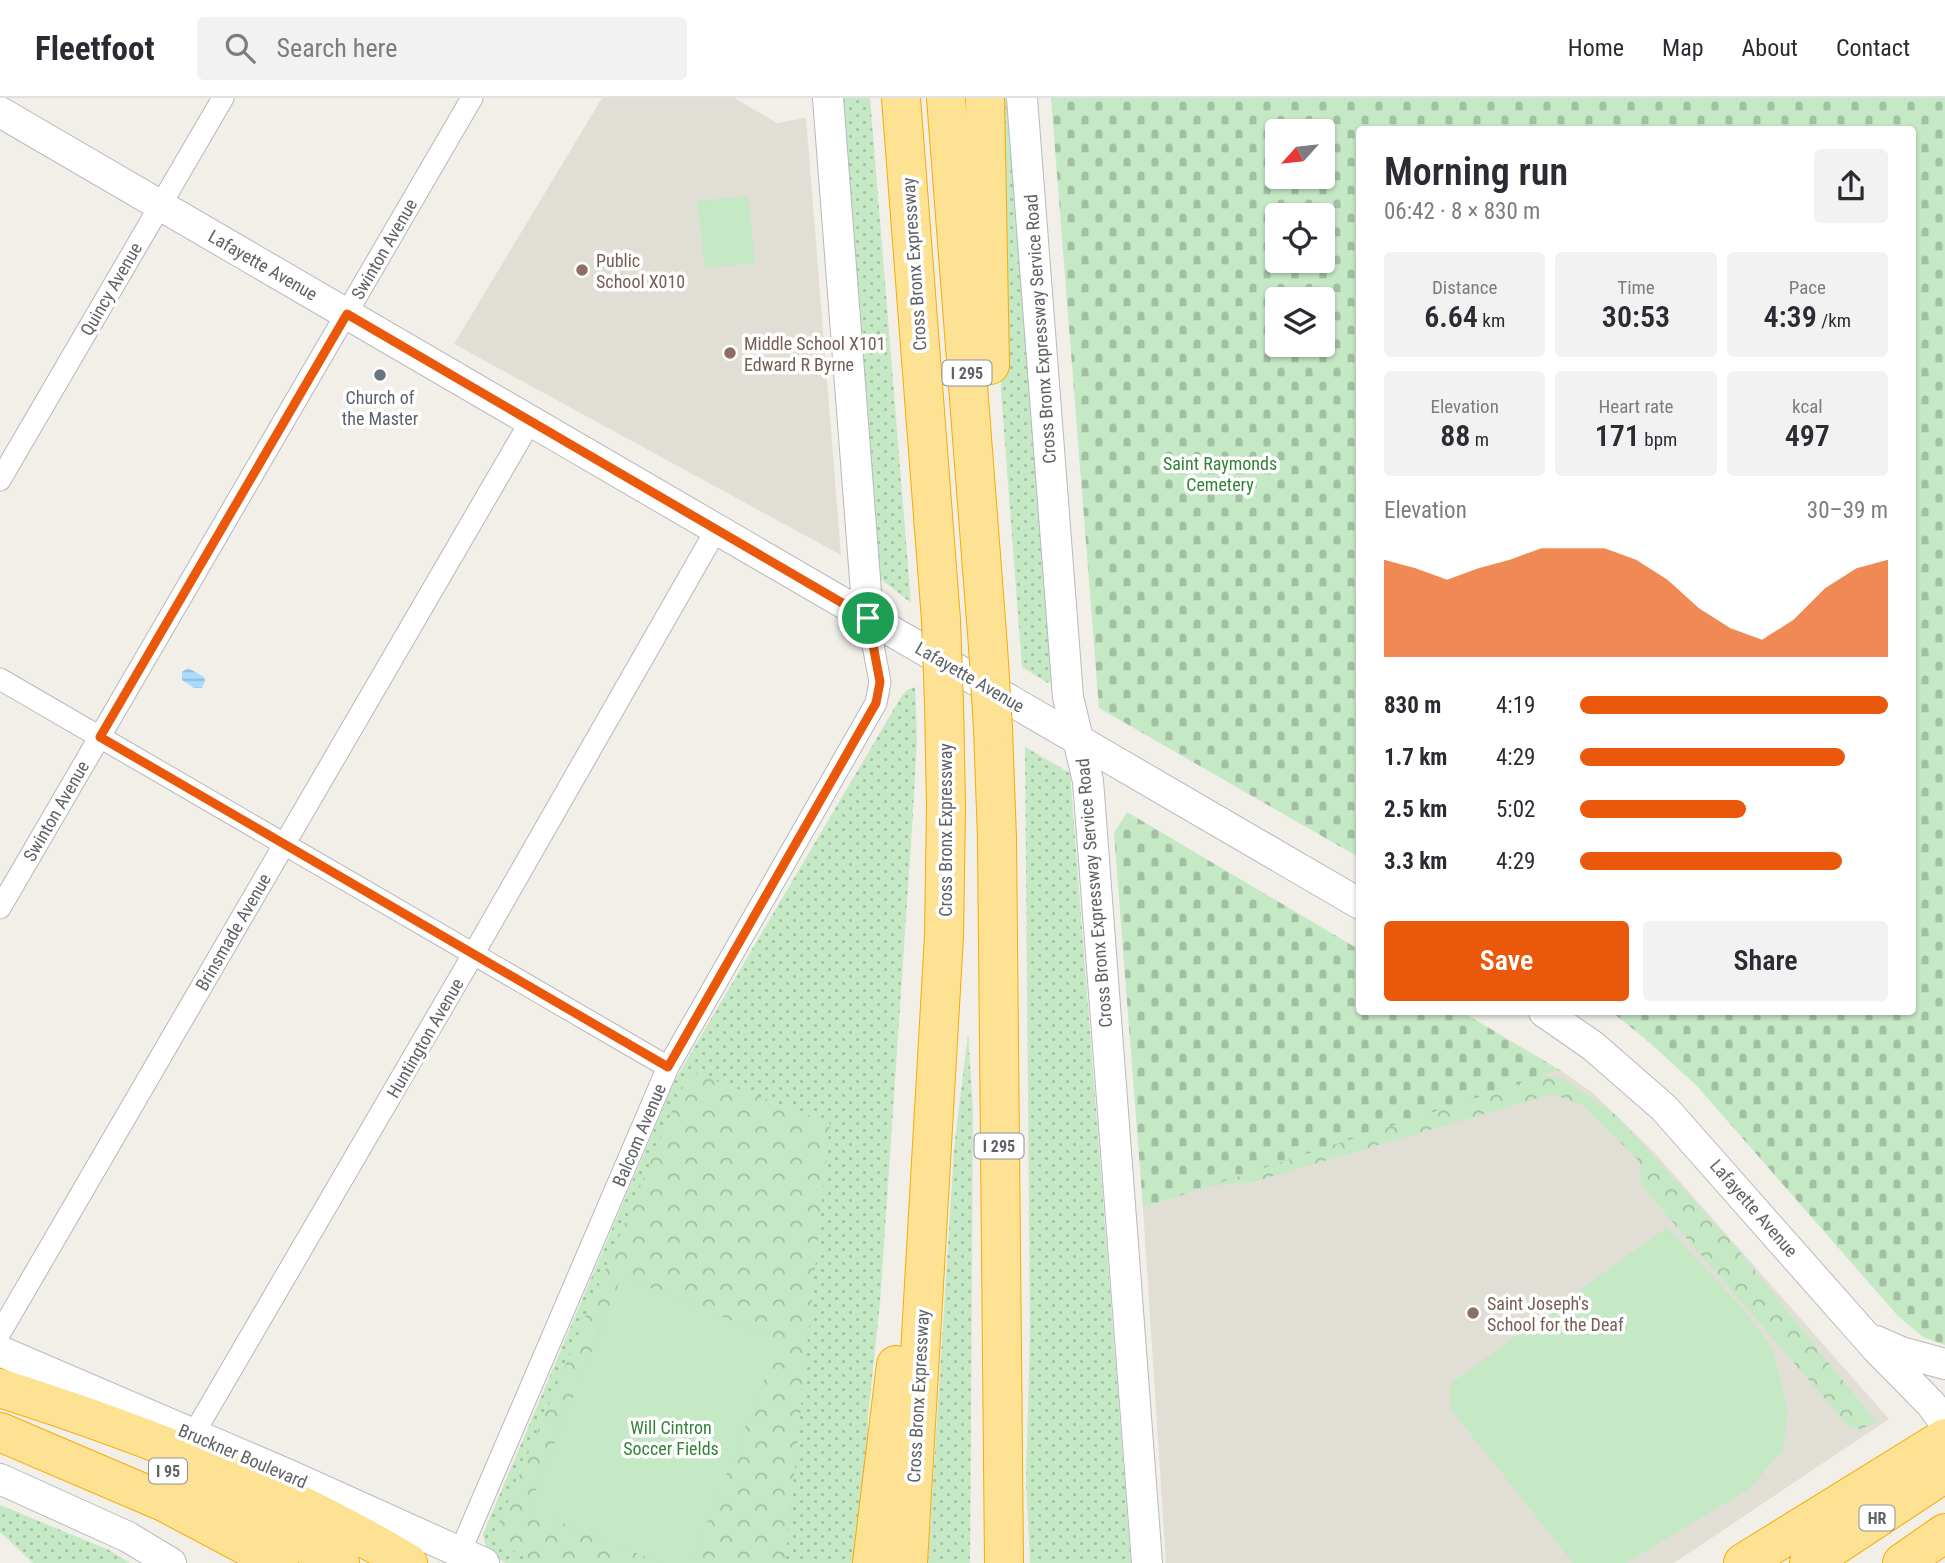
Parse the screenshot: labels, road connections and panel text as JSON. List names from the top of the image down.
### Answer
{
  "streets": {
    "highway": [
      "Cross Bronx Expressway",
      "I 295",
      "I 95",
      "HR"
    ],
    "street": [
      "Swinton Avenue",
      "Lafayette Avenue",
      "Quincy Avenue",
      "Cross Bronx Expressway Service Road",
      "Brinsmade Avenue",
      "Huntington Avenue",
      "Balcom Avenue",
      "Bruckner Boulevard"
    ]
  },
  "crossings": [
    ["Swinton Avenue", "Lafayette Avenue"],
    ["Lafayette Avenue", "Quincy Avenue"],
    ["Lafayette Avenue", "Cross Bronx Expressway Service Road"],
    ["Lafayette Avenue", "Brinsmade Avenue"],
    ["Lafayette Avenue", "Huntington Avenue"],
    ["Lafayette Avenue", "Balcom Avenue"],
    ["Huntington Avenue", "Bruckner Boulevard"],
    ["Balcom Avenue", "Bruckner Boulevard"]
  ],
  "parks": ["Saint Raymonds Cemetery", "Will Cintron Soccer Fields"],
  "places": [
    "Public School X010",
    "Middle School X101 Edward R Byrne",
    "Church of the Master",
    "Saint Joseph's School for the Deaf"
  ],
  "north": "bottom left",
  "page": {
    "header": "Fleetfoot",
    "search": "Search here",
    "nav": [
      "Home",
      "Map",
      "About",
      "Contact"
    ],
    "heading": ["Morning run", "06:42 · 8 × 830 m"],
    "stats": [
      ["Distance", "6.64 km"],
      ["Time", "30:53"],
      ["Pace", "4:39 /km"],
      ["Elevation", "88 m"],
      ["Heart rate", "171 bpm"],
      ["kcal", "497"]
    ],
    "chart": ["Elevation", "30–39 m"],
    "list": [
      {
        "name": "830 m",
        "note": "4:19"
      },
      {
        "name": "1.7 km",
        "note": "4:29"
      },
      {
        "name": "2.5 km",
        "note": "5:02"
      },
      {
        "name": "3.3 km",
        "note": "4:29"
      }
    ],
    "buttons": ["Save", "Share"]
  }
}
